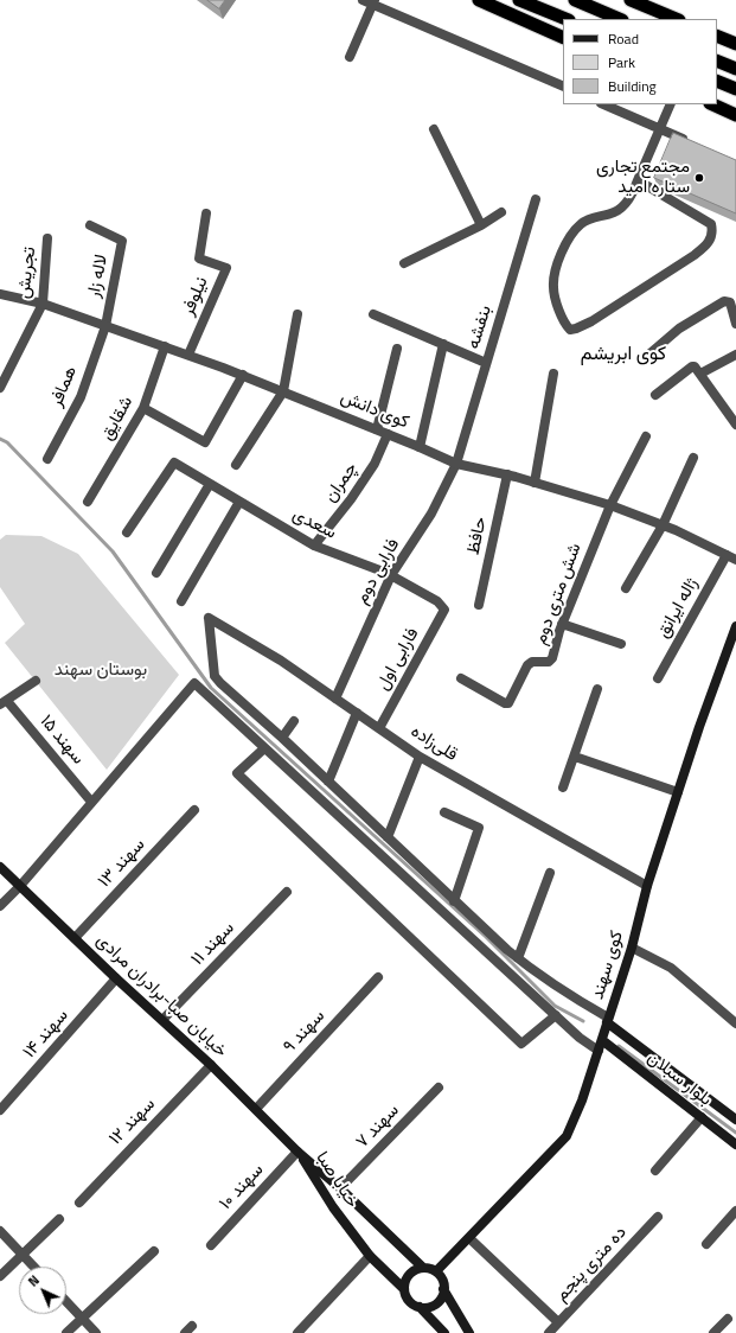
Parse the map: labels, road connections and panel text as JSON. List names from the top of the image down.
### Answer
{
  "streets": {
    "main road": [
      "کوی سهند",
      "خیابان صبا-برادران مرادی",
      "بلوار سبلان",
      "خیابا صبا"
    ],
    "street": [
      "تجریش",
      "لاله زار",
      "نیلوفر",
      "بنفشه",
      "همافر",
      "کوی دانش",
      "شقایق",
      "چمران",
      "سعدی",
      "حافظ",
      "فارابی دوم",
      "شش متری دوم",
      "ژاله ایرانق",
      "فارابی اول",
      "سهند ۱۵",
      "قلی‌زاده",
      "سهند ۱۳",
      "سهند ۱۱",
      "سهند ۹",
      "سهند ۱۴",
      "سهند ۱۲",
      "سهند ۷",
      "سهند ۱۰",
      "ده متری پنجم"
    ]
  },
  "crossings": [
    ["تجریش", "کوی دانش"],
    ["لاله زار", "همافر"],
    ["لاله زار", "کوی دانش"],
    ["نیلوفر", "کوی دانش"],
    ["بنفشه", "کوی دانش"],
    ["بنفشه", "فارابی دوم"],
    ["همافر", "کوی دانش"],
    ["کوی دانش", "شقایق"],
    ["کوی دانش", "چمران"],
    ["کوی دانش", "حافظ"],
    ["کوی دانش", "فارابی دوم"],
    ["کوی دانش", "شش متری دوم"],
    ["کوی دانش", "ژاله ایرانق"],
    ["چمران", "سعدی"],
    ["سعدی", "فارابی دوم"],
    ["سعدی", "فارابی اول"],
    ["فارابی دوم", "قلی‌زاده"],
    ["فارابی اول", "قلی‌زاده"],
    ["قلی‌زاده", "کوی سهند"],
    ["سهند ۱۳", "خیابان صبا-برادران مرادی"],
    ["سهند ۱۱", "خیابان صبا-برادران مرادی"],
    ["کوی سهند", "بلوار سبلان"],
    ["کوی سهند", "خیابا صبا"],
    ["خیابان صبا-برادران مرادی", "سهند ۹"],
    ["خیابان صبا-برادران مرادی", "سهند ۱۴"],
    ["خیابان صبا-برادران مرادی", "سهند ۱۲"],
    ["خیابان صبا-برادران مرادی", "خیابا صبا"],
    ["خیابان صبا-برادران مرادی", "سهند ۱۰"],
    ["سهند ۷", "خیابا صبا"],
    ["خیابا صبا", "سهند ۱۰"]
  ],
  "districts": ["کوی ابریشم"],
  "parks": ["بوستان سهند"],
  "places": ["مجتمع تجاری ستاره امید"],
  "legend": ["Road", "Park", "Building"],
  "north": "top left"
}
